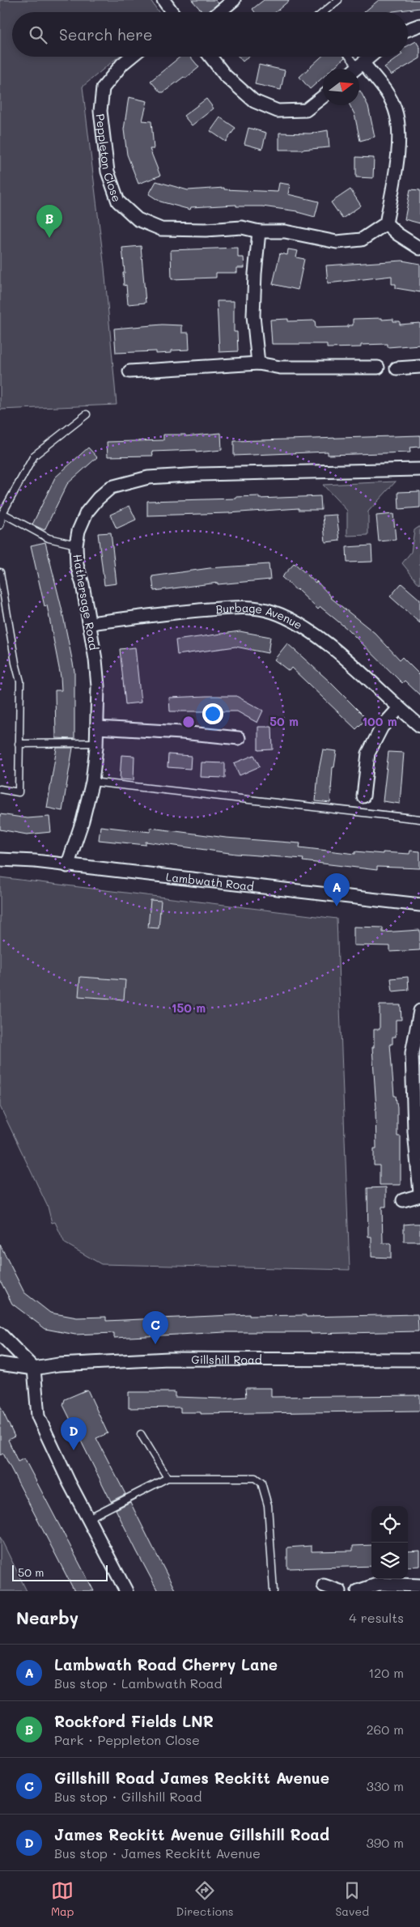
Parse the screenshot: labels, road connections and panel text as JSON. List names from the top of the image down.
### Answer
{
  "streets": {
    "street": [
      "Peppleton Close",
      "Hathersage Road",
      "Burbage Avenue",
      "Lambwath Road",
      "Gillshill Road"
    ]
  },
  "crossings": [
    ["Hathersage Road", "Burbage Avenue"],
    ["Hathersage Road", "Lambwath Road"]
  ],
  "scale_bar": "50 m",
  "north": "right",
  "page": {
    "search": "Search here",
    "pins": [
      "B",
      "A",
      "C",
      "D"
    ],
    "scale": "50 m",
    "heading": ["Nearby", "4 results"],
    "list": [
      {
        "mark": "A",
        "name": "Lambwath Road Cherry Lane",
        "note": "Bus stop · Lambwath Road",
        "value": "120 m"
      },
      {
        "mark": "B",
        "name": "Rockford Fields LNR",
        "note": "Park · Peppleton Close",
        "value": "260 m"
      },
      {
        "mark": "C",
        "name": "Gillshill Road James Reckitt Avenue",
        "note": "Bus stop · Gillshill Road",
        "value": "330 m"
      },
      {
        "mark": "D",
        "name": "James Reckitt Avenue Gillshill Road",
        "note": "Bus stop · James Reckitt Avenue",
        "value": "390 m"
      }
    ],
    "nav": ["Map", "Directions", "Saved"]
  },
  "rings": ["50 m", "100 m", "150 m"]
}
